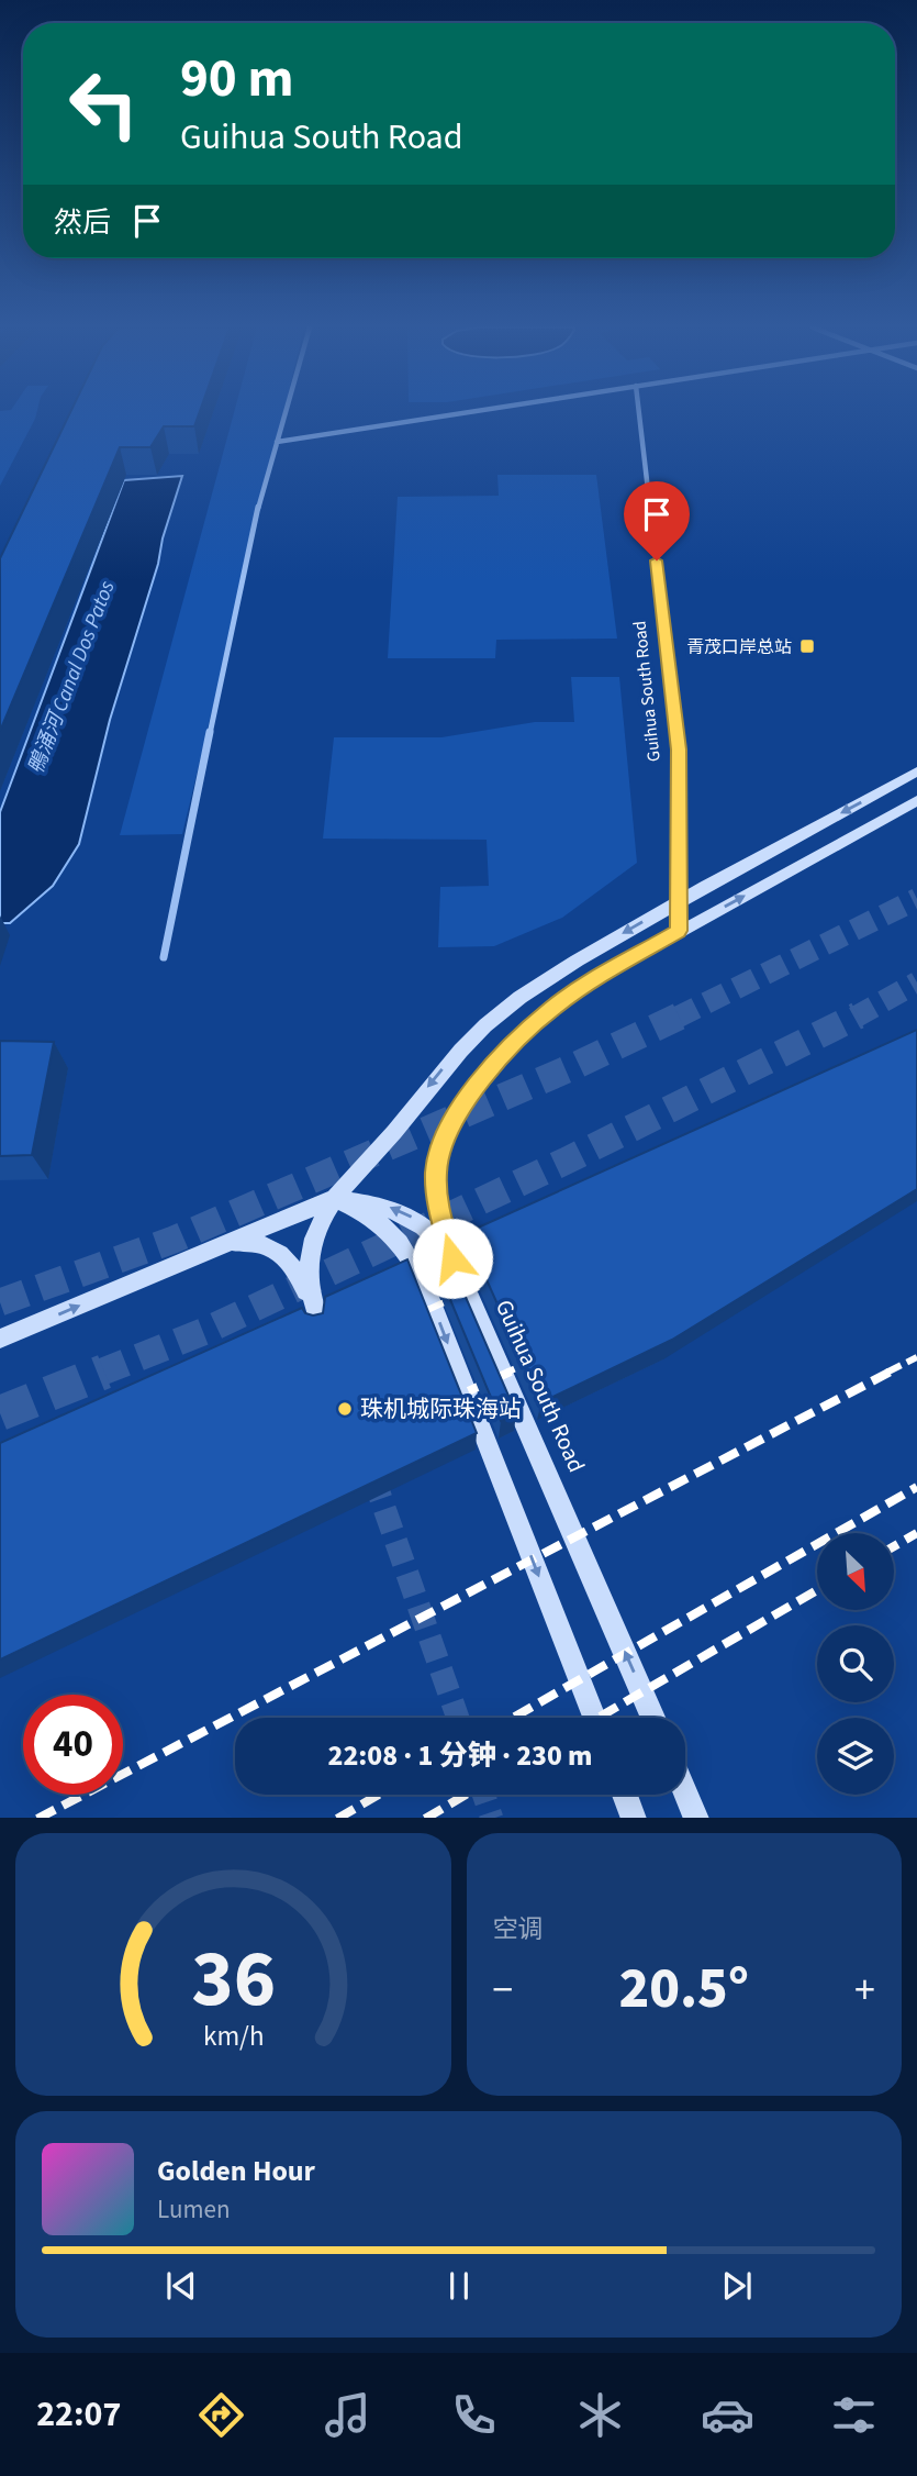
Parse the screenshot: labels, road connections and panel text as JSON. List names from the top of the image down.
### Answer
{
  "streets": {
    "street": ["Guihua South Road"]
  },
  "water": ["鴨涌河 Canal Dos Patos"],
  "places": {
    "transit": ["青茂口岸总站"],
    "other": ["珠机城际珠海站"]
  },
  "north": "bottom right",
  "page": {
    "turn": ["90 m", "Guihua South Road"],
    "then": "然后",
    "limit": "40",
    "trip": "22:08 · 1 分钟 · 230 m",
    "tile": "空调",
    "heat": ["−", "20.5°", "+"],
    "song": ["Golden Hour", "Lumen"],
    "tabs": "22:07",
    "gauge": ["36", "km/h"]
  }
}
